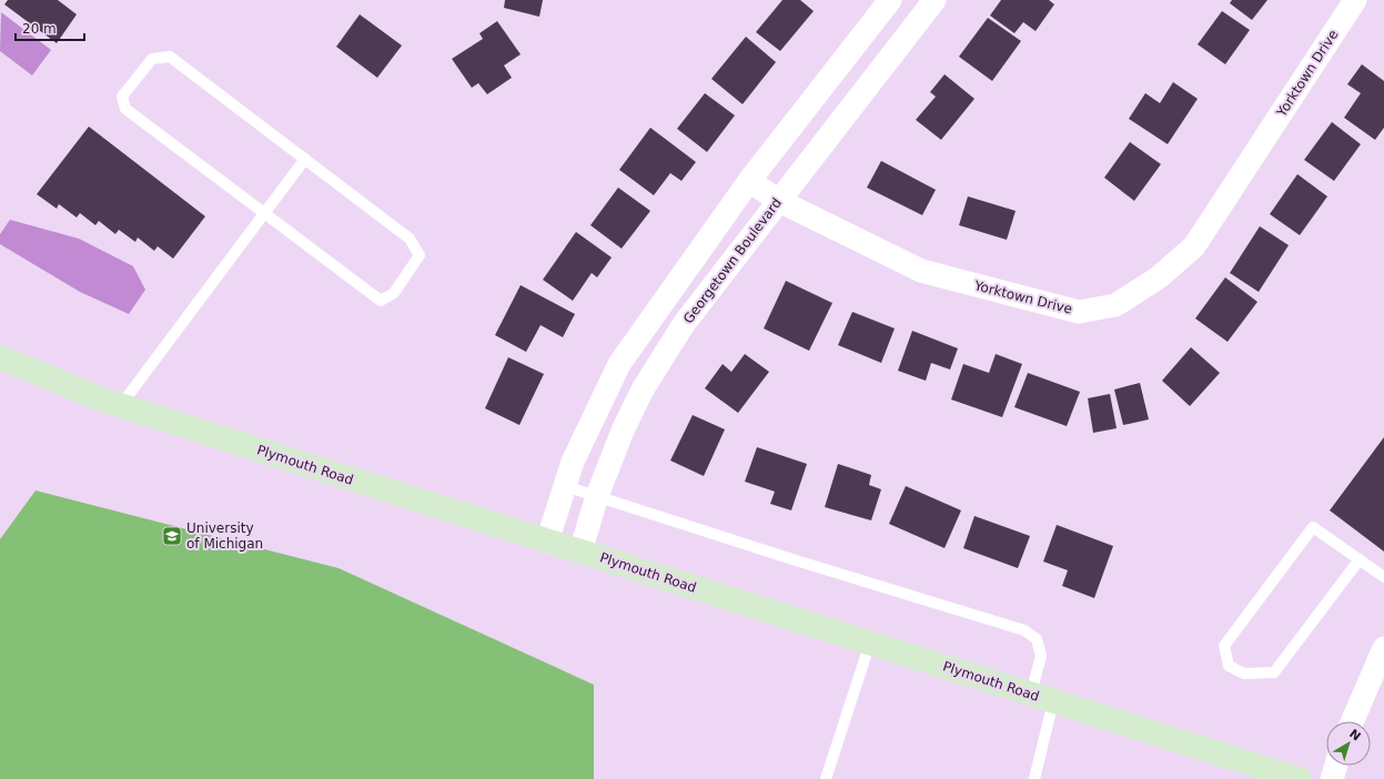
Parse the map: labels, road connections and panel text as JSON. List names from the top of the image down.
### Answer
{
  "streets": {
    "main road": ["Plymouth Road"],
    "street": ["Yorktown Drive", "Georgetown Boulevard"]
  },
  "crossings": [
    ["Yorktown Drive", "Georgetown Boulevard"],
    ["Georgetown Boulevard", "Plymouth Road"]
  ],
  "places": {
    "school or university": ["University of Michigan"]
  },
  "scale_bar": "20 m",
  "north": "top right"
}
